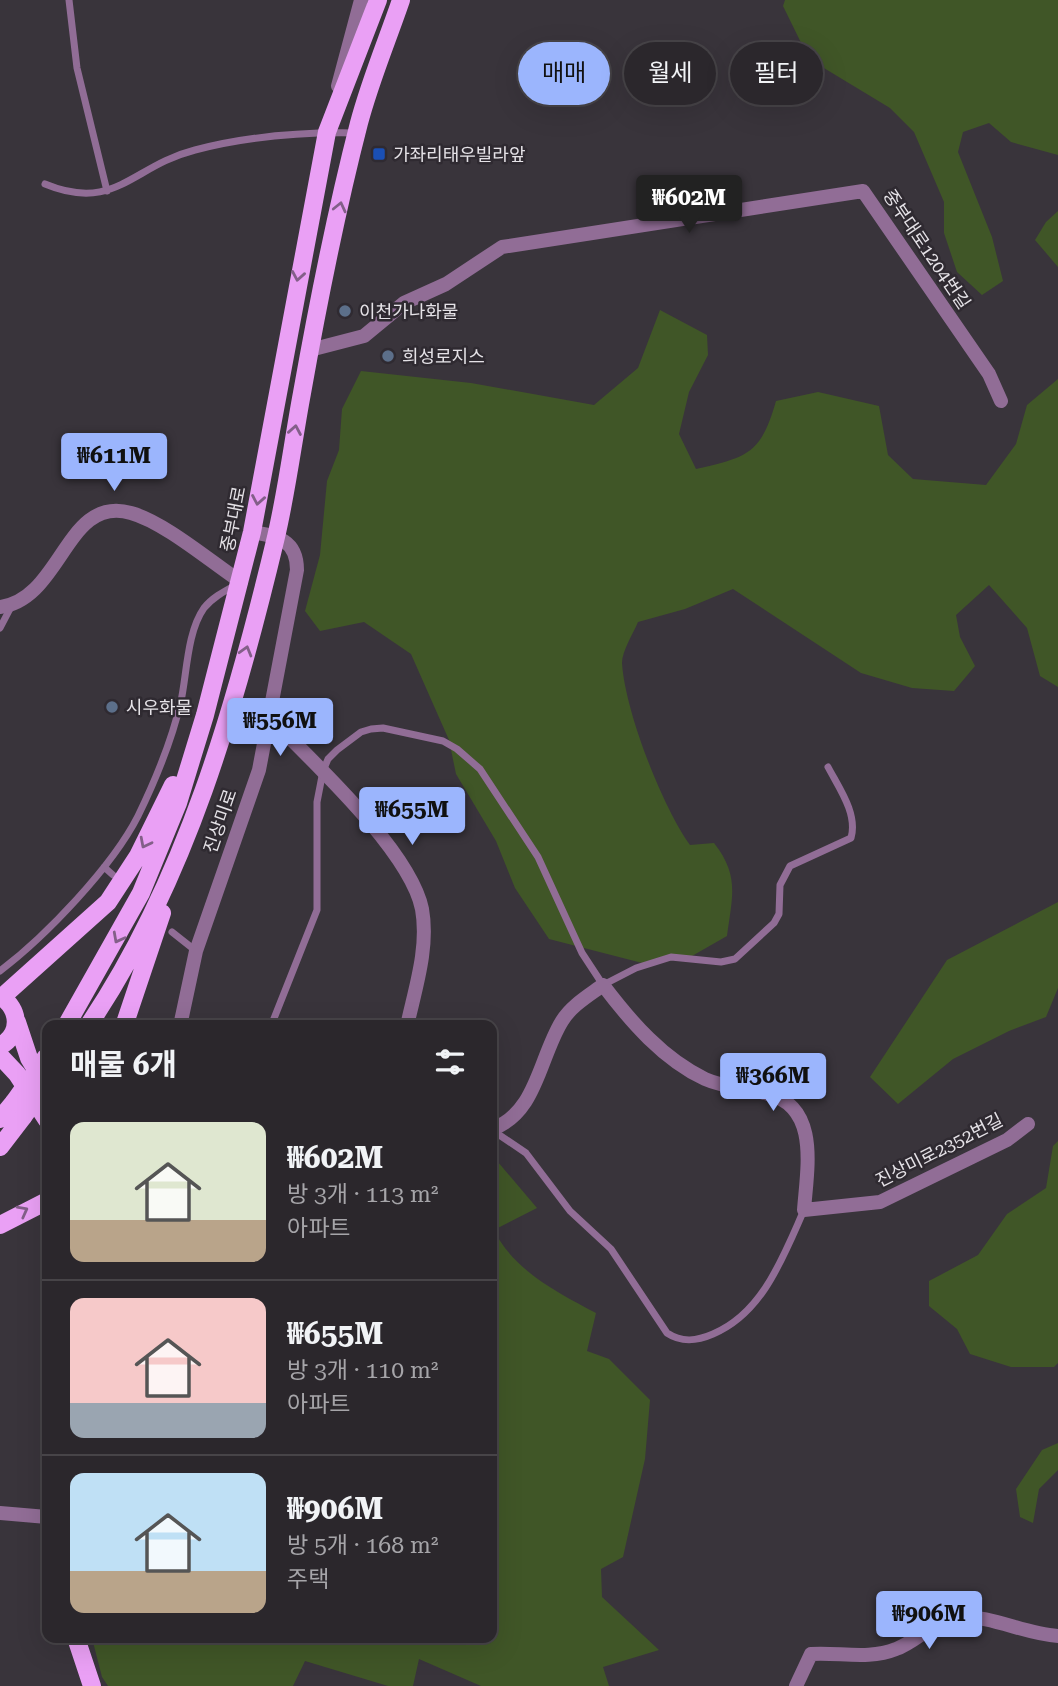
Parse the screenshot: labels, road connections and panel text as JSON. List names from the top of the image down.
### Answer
{
  "streets": {
    "main road": ["중부대로"],
    "street": ["중부대로1204번길", "진상미로", "진상미로2352번길"]
  },
  "places": {
    "transit": ["가좌리태우빌라앞"],
    "other": ["이천가나화물", "희성로지스", "시우화물"]
  },
  "page": {
    "chip": ["매매", "월세", "필터"],
    "price": [
      "₩602M",
      "₩611M",
      "₩556M",
      "₩655M",
      "₩366M",
      "₩906M"
    ],
    "heading": "매물 6개",
    "list": [
      {
        "name": "₩602M",
        "note": "방 3개 · 113 m² · 아파트"
      },
      {
        "name": "₩655M",
        "note": "방 3개 · 110 m² · 아파트"
      },
      {
        "name": "₩906M",
        "note": "방 5개 · 168 m² · 주택"
      }
    ]
  }
}
